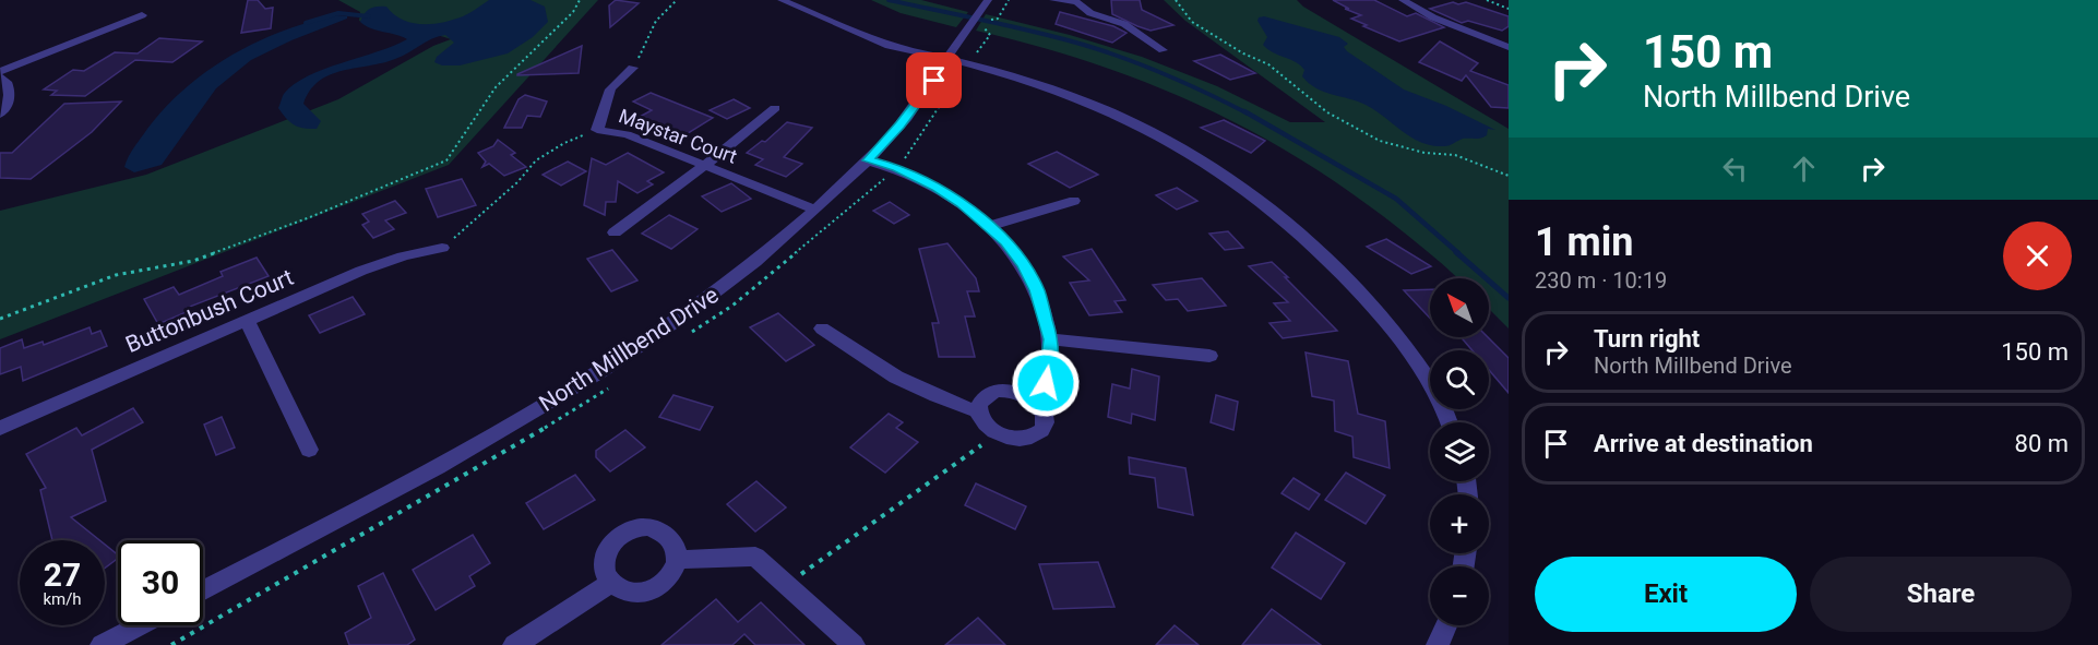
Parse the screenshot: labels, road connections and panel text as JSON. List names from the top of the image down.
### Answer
{
  "streets": {
    "street": ["Maystar Court", "Buttonbush Court", "North Millbend Drive"]
  },
  "crossings": [
    ["Maystar Court", "North Millbend Drive"]
  ],
  "north": "top left",
  "page": {
    "turn": ["150 m", "North Millbend Drive"],
    "heading": ["1 min", "230 m · 10:19"],
    "map_buttons": ["+", "−"],
    "list": [
      {
        "name": "Turn right",
        "note": "North Millbend Drive",
        "value": "150 m"
      },
      {
        "name": "Arrive at destination",
        "value": "80 m"
      }
    ],
    "speed": "27 km/h",
    "limit": "30",
    "buttons": ["Exit", "Share"]
  }
}
